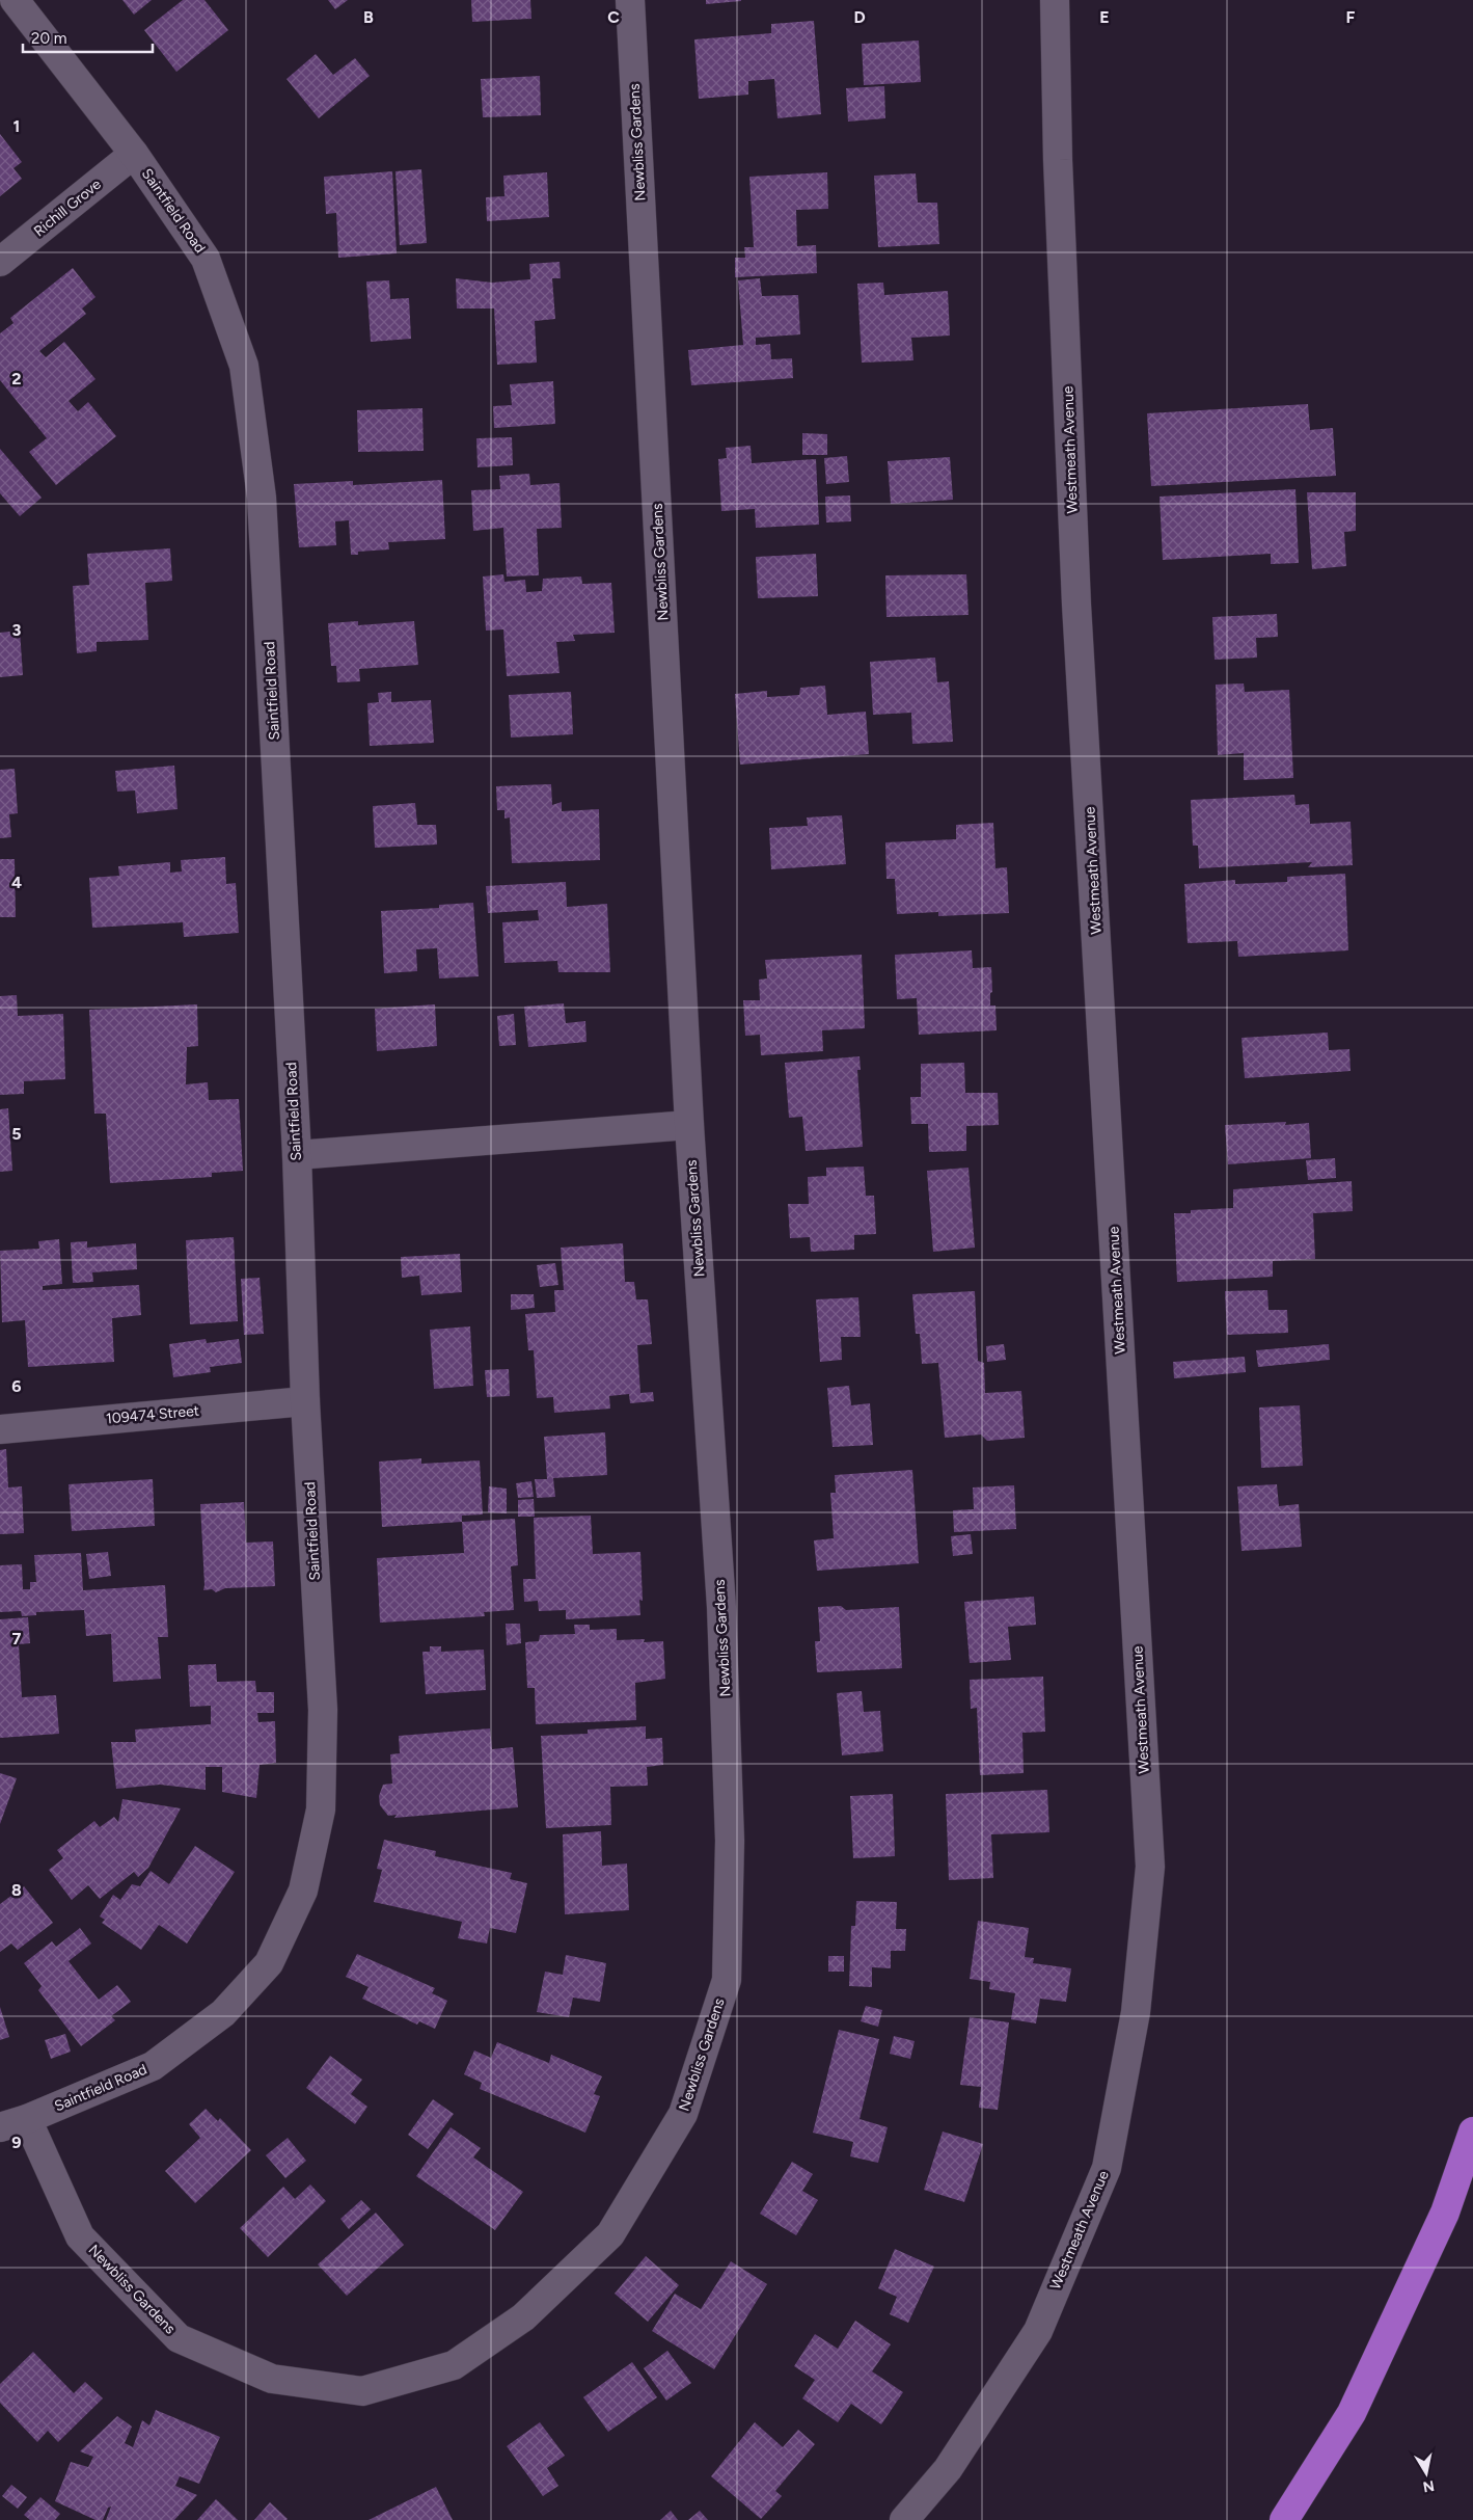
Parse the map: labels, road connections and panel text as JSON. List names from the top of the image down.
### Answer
{
  "streets": {
    "street": [
      "Newbliss Gardens",
      "Richill Grove",
      "Saintfield Road",
      "Westmeath Avenue",
      "109474 Street"
    ]
  },
  "crossings": [
    ["Newbliss Gardens", "Saintfield Road"],
    ["Richill Grove", "Saintfield Road"],
    ["Saintfield Road", "109474 Street"]
  ],
  "scale_bar": "20 m",
  "north": "bottom",
  "grid": {
    "columns": [
      "B",
      "C",
      "D",
      "E",
      "F"
    ],
    "rows": [
      "1",
      "2",
      "3",
      "4",
      "5",
      "6",
      "7",
      "8",
      "9"
    ]
  }
}
